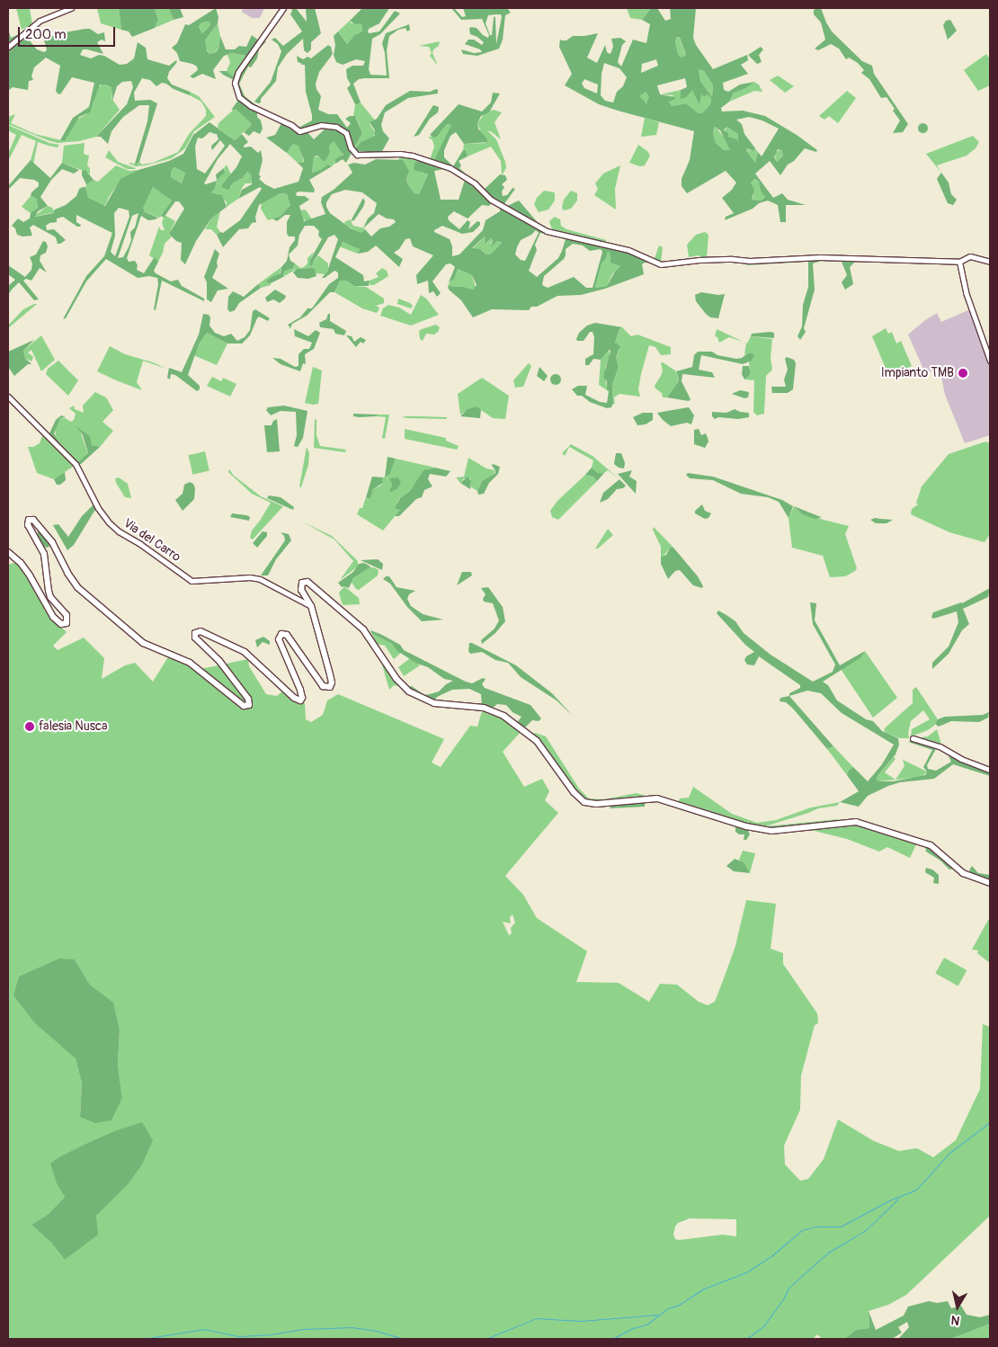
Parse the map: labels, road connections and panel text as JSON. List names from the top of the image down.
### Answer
{
  "streets": {
    "street": ["Via del Carro"]
  },
  "places": ["Impianto TMB", "falesia Nusca"],
  "scale_bar": "200 m",
  "north": "bottom"
}
